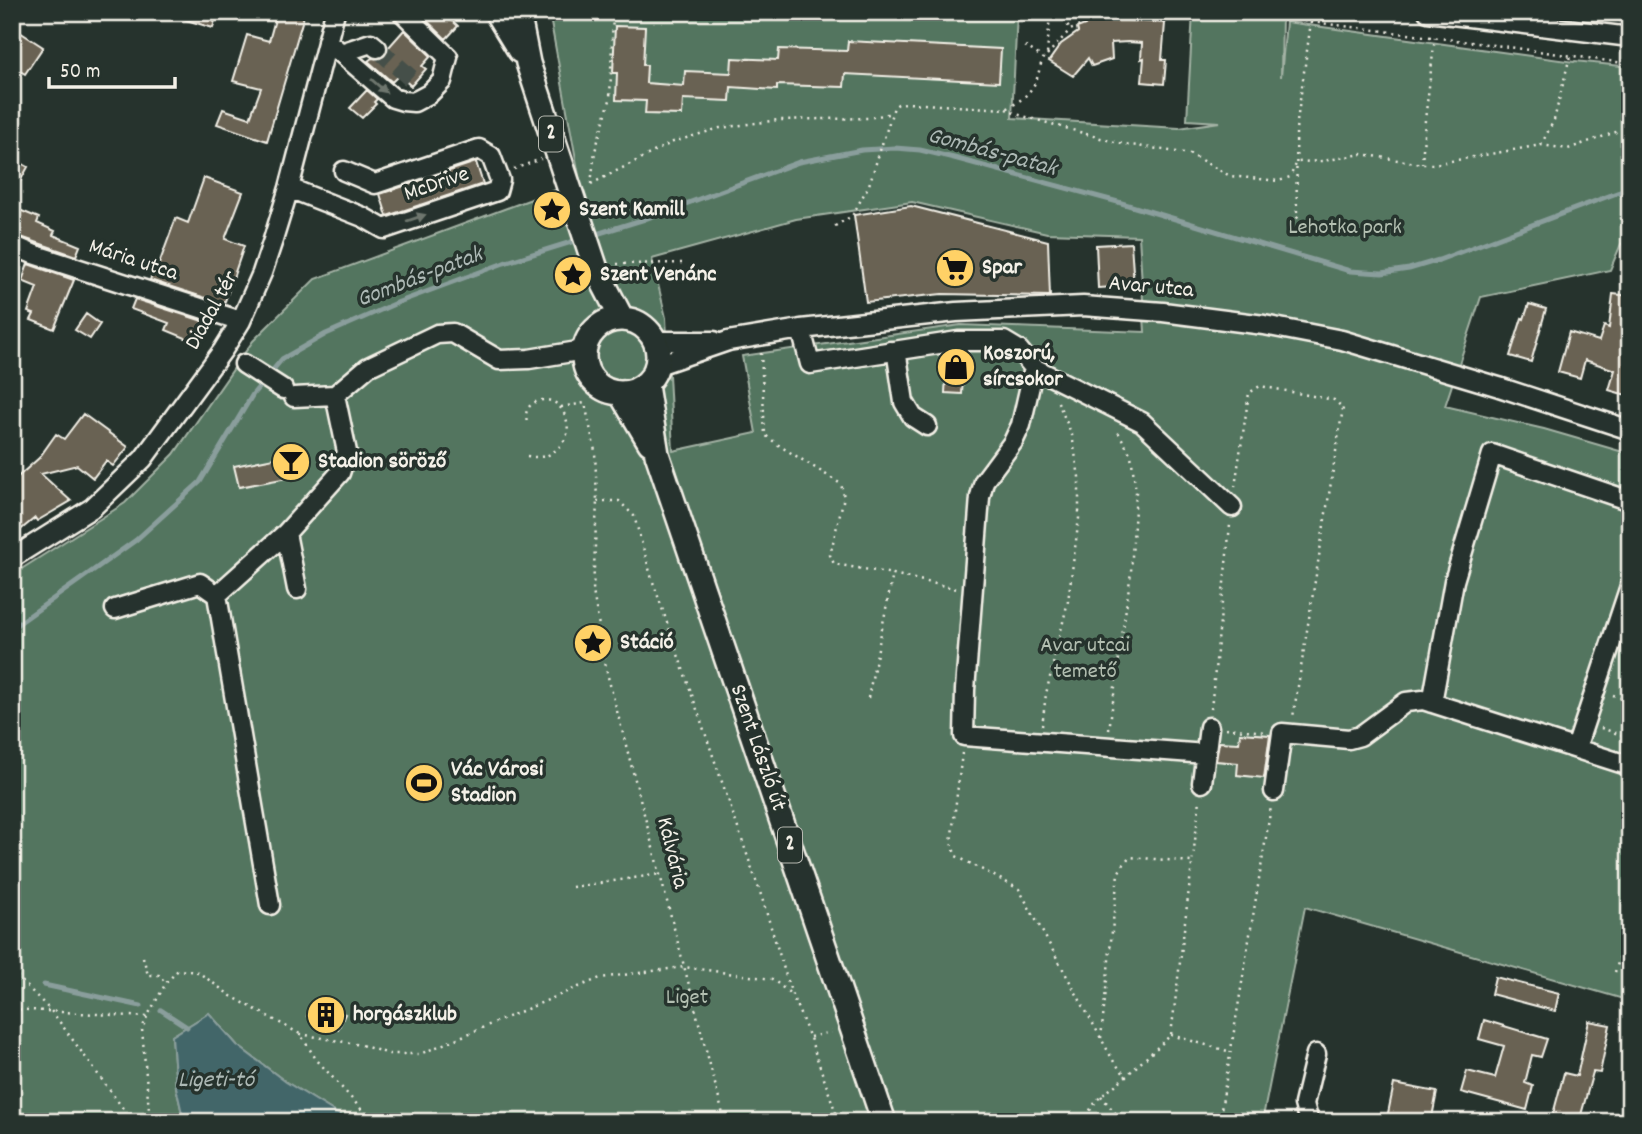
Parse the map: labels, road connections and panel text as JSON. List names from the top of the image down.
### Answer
{
  "streets": {
    "main road": ["2", "Szent László út"],
    "street": [
      "McDrive",
      "Mária utca",
      "Avar utca",
      "Diadal tér"
    ],
    "path": ["Kálvária"]
  },
  "crossings": [
    ["2", "Avar utca"],
    ["2", "Szent László út"],
    ["McDrive", "Diadal tér"],
    ["Mária utca", "Diadal tér"]
  ],
  "water": ["Gombás-patak", "Ligeti-tó"],
  "parks": ["Lehotka park", "Avar utcai temető", "Liget"],
  "places": {
    "place": ["Szent Kamill", "Szent Venánc", "Stáció"],
    "supermarket": ["Spar"],
    "shop": ["Koszorú, sírcsokor"],
    "bar": ["Stadion söröző"],
    "sports": ["Vác Városi Stadion"],
    "building": ["horgászklub"]
  },
  "scale_bar": "50 m"
}
